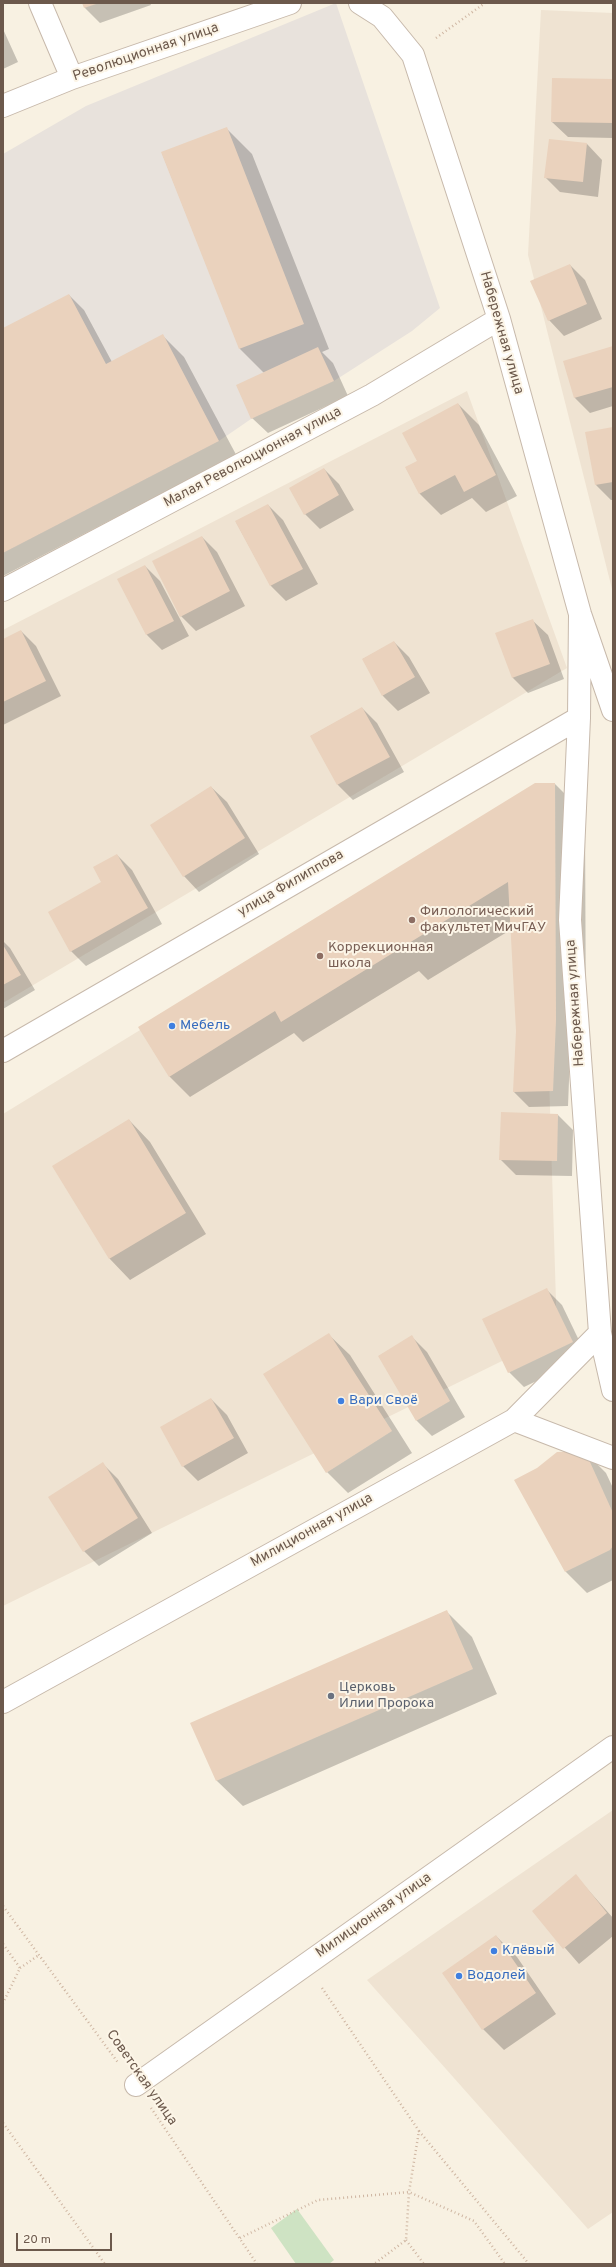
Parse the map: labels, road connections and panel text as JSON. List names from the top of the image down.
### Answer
{
  "streets": {
    "street": [
      "Революционная улица",
      "Набережная улица",
      "Малая Революционная улица",
      "улица Филиппова",
      "Милиционная улица"
    ],
    "path": ["Советская улица"]
  },
  "crossings": [
    ["Набережная улица", "Малая Революционная улица"],
    ["Набережная улица", "улица Филиппова"],
    ["Набережная улица", "Милиционная улица"],
    ["Милиционная улица", "Советская улица"]
  ],
  "places": [
    "Филологический факультет МичГАУ",
    "Коррекционная школа",
    "Мебель",
    "Вари Своё",
    "Церковь Илии Пророка",
    "Клёвый",
    "Водолей"
  ],
  "scale_bar": "20 m"
}
